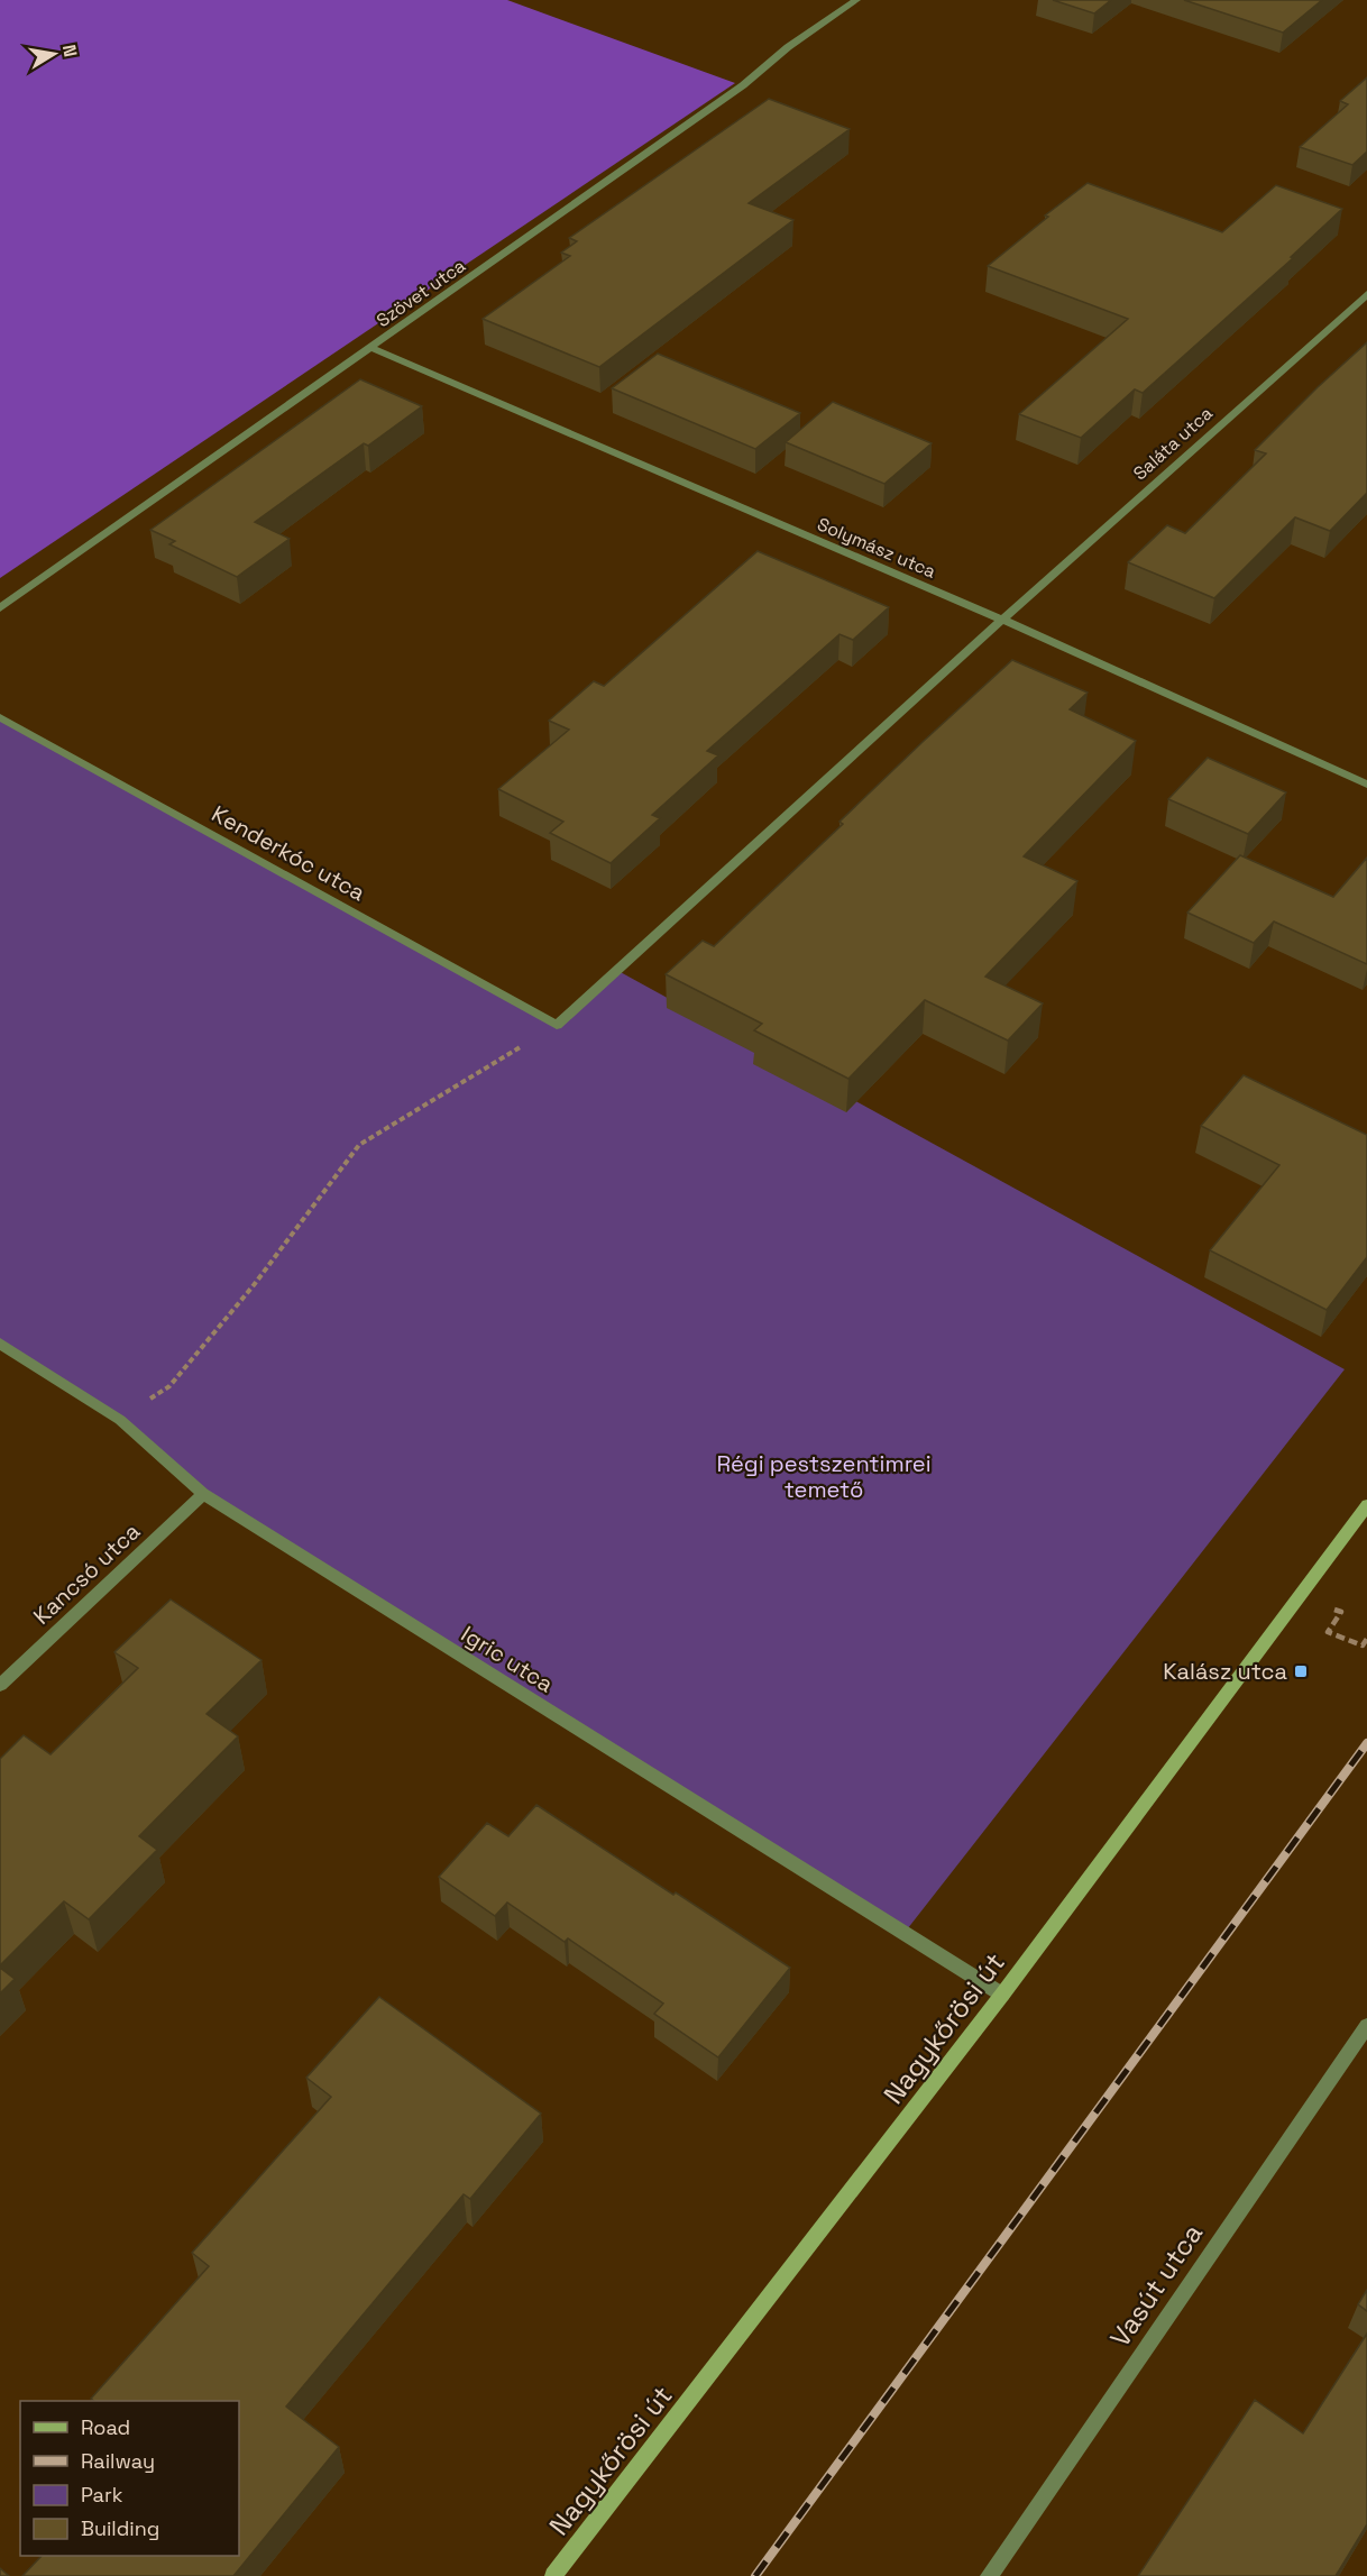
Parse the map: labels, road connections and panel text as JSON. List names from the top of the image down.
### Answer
{
  "streets": {
    "main road": ["Nagykőrösi út"],
    "street": [
      "Szövet utca",
      "Saláta utca",
      "Solymász utca",
      "Kenderkóc utca",
      "Kancsó utca",
      "Igric utca",
      "Vasút utca"
    ]
  },
  "crossings": [
    ["Szövet utca", "Solymász utca"],
    ["Saláta utca", "Solymász utca"],
    ["Saláta utca", "Kenderkóc utca"],
    ["Kancsó utca", "Igric utca"],
    ["Igric utca", "Nagykőrösi út"]
  ],
  "parks": ["Régi pestszentimrei temető"],
  "places": {
    "transit": ["Kalász utca"]
  },
  "legend": [
    "Road",
    "Railway",
    "Park",
    "Building"
  ],
  "north": "right"
}
